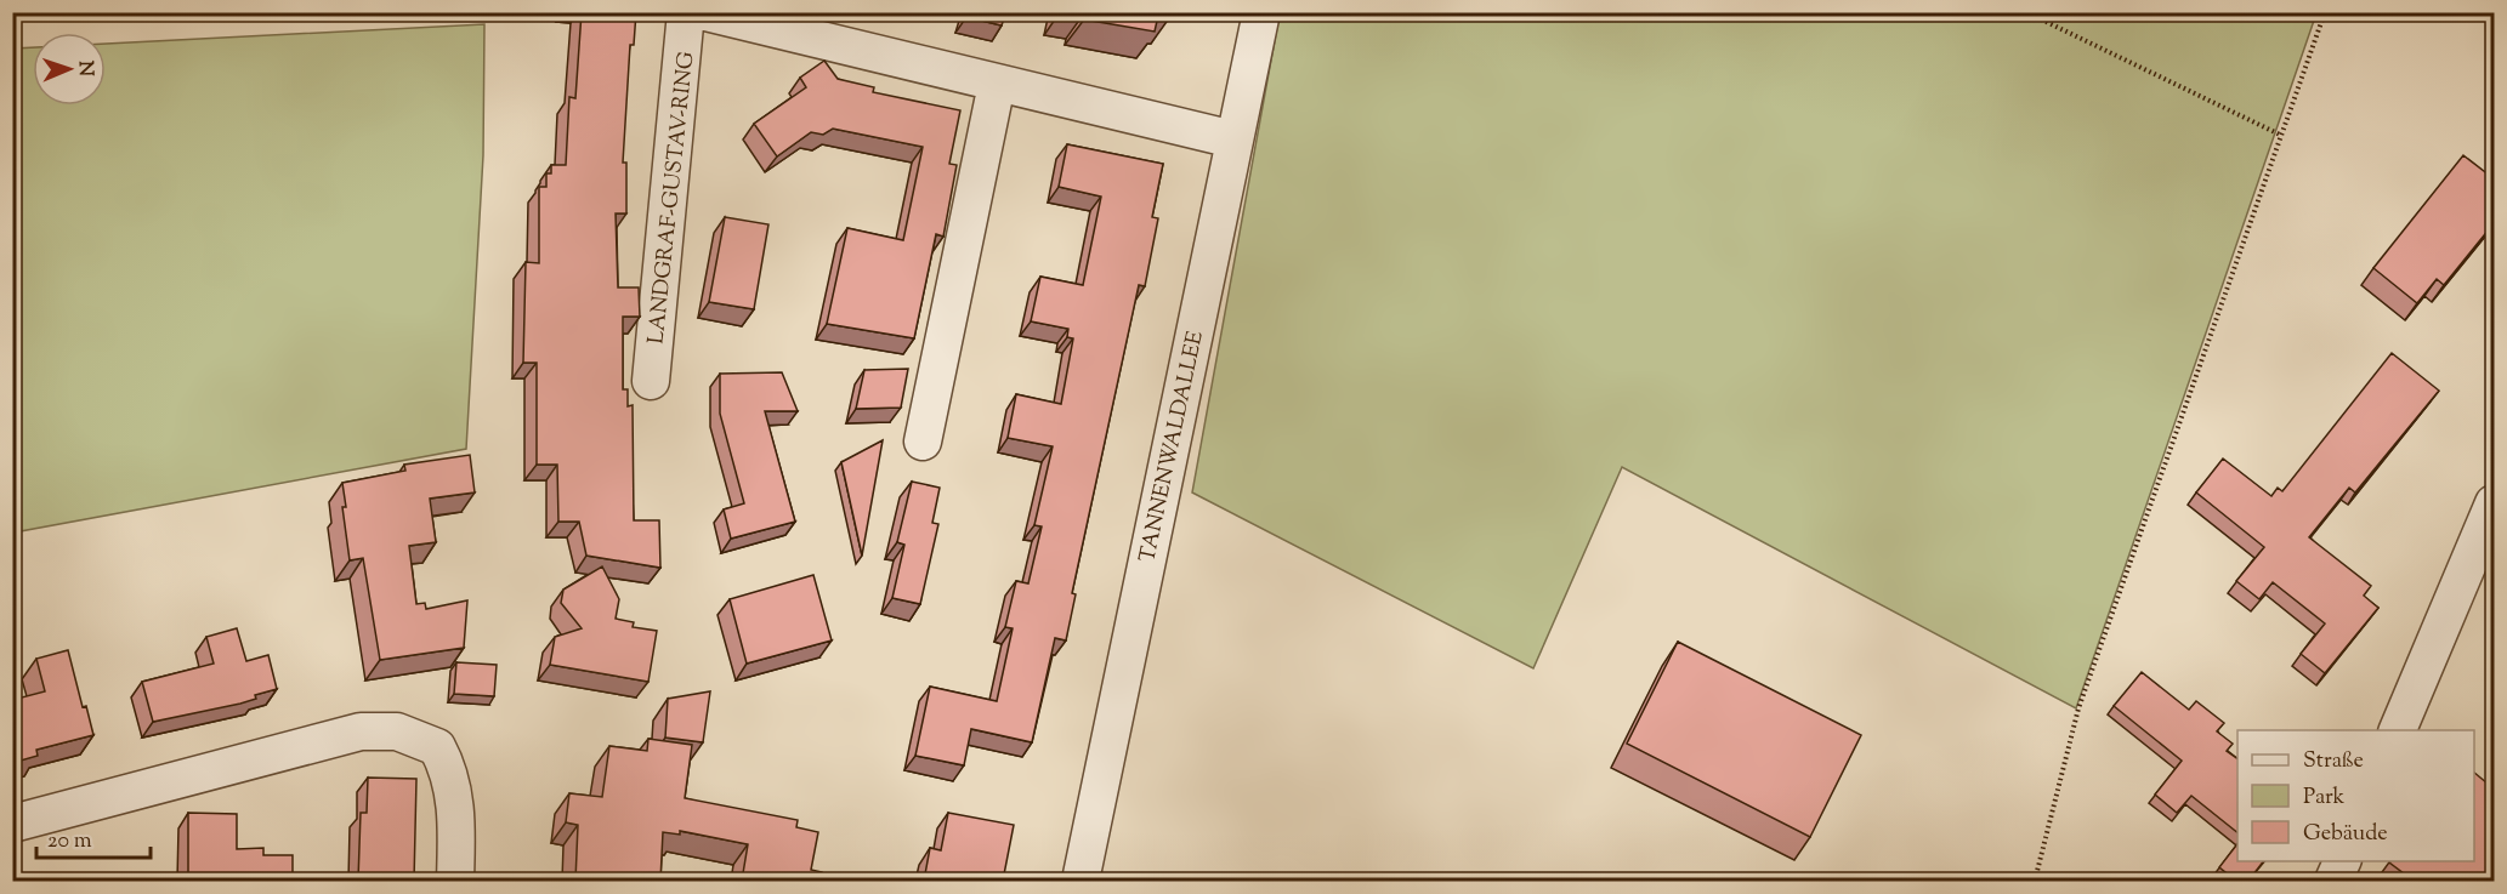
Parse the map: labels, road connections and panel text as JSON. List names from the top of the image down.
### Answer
{
  "streets": {
    "street": ["LANDGRAF-GUSTAV-RING", "TANNENWALDALLEE"]
  },
  "legend": ["Straße", "Park", "Gebäude"],
  "scale_bar": "20 m",
  "north": "right"
}
